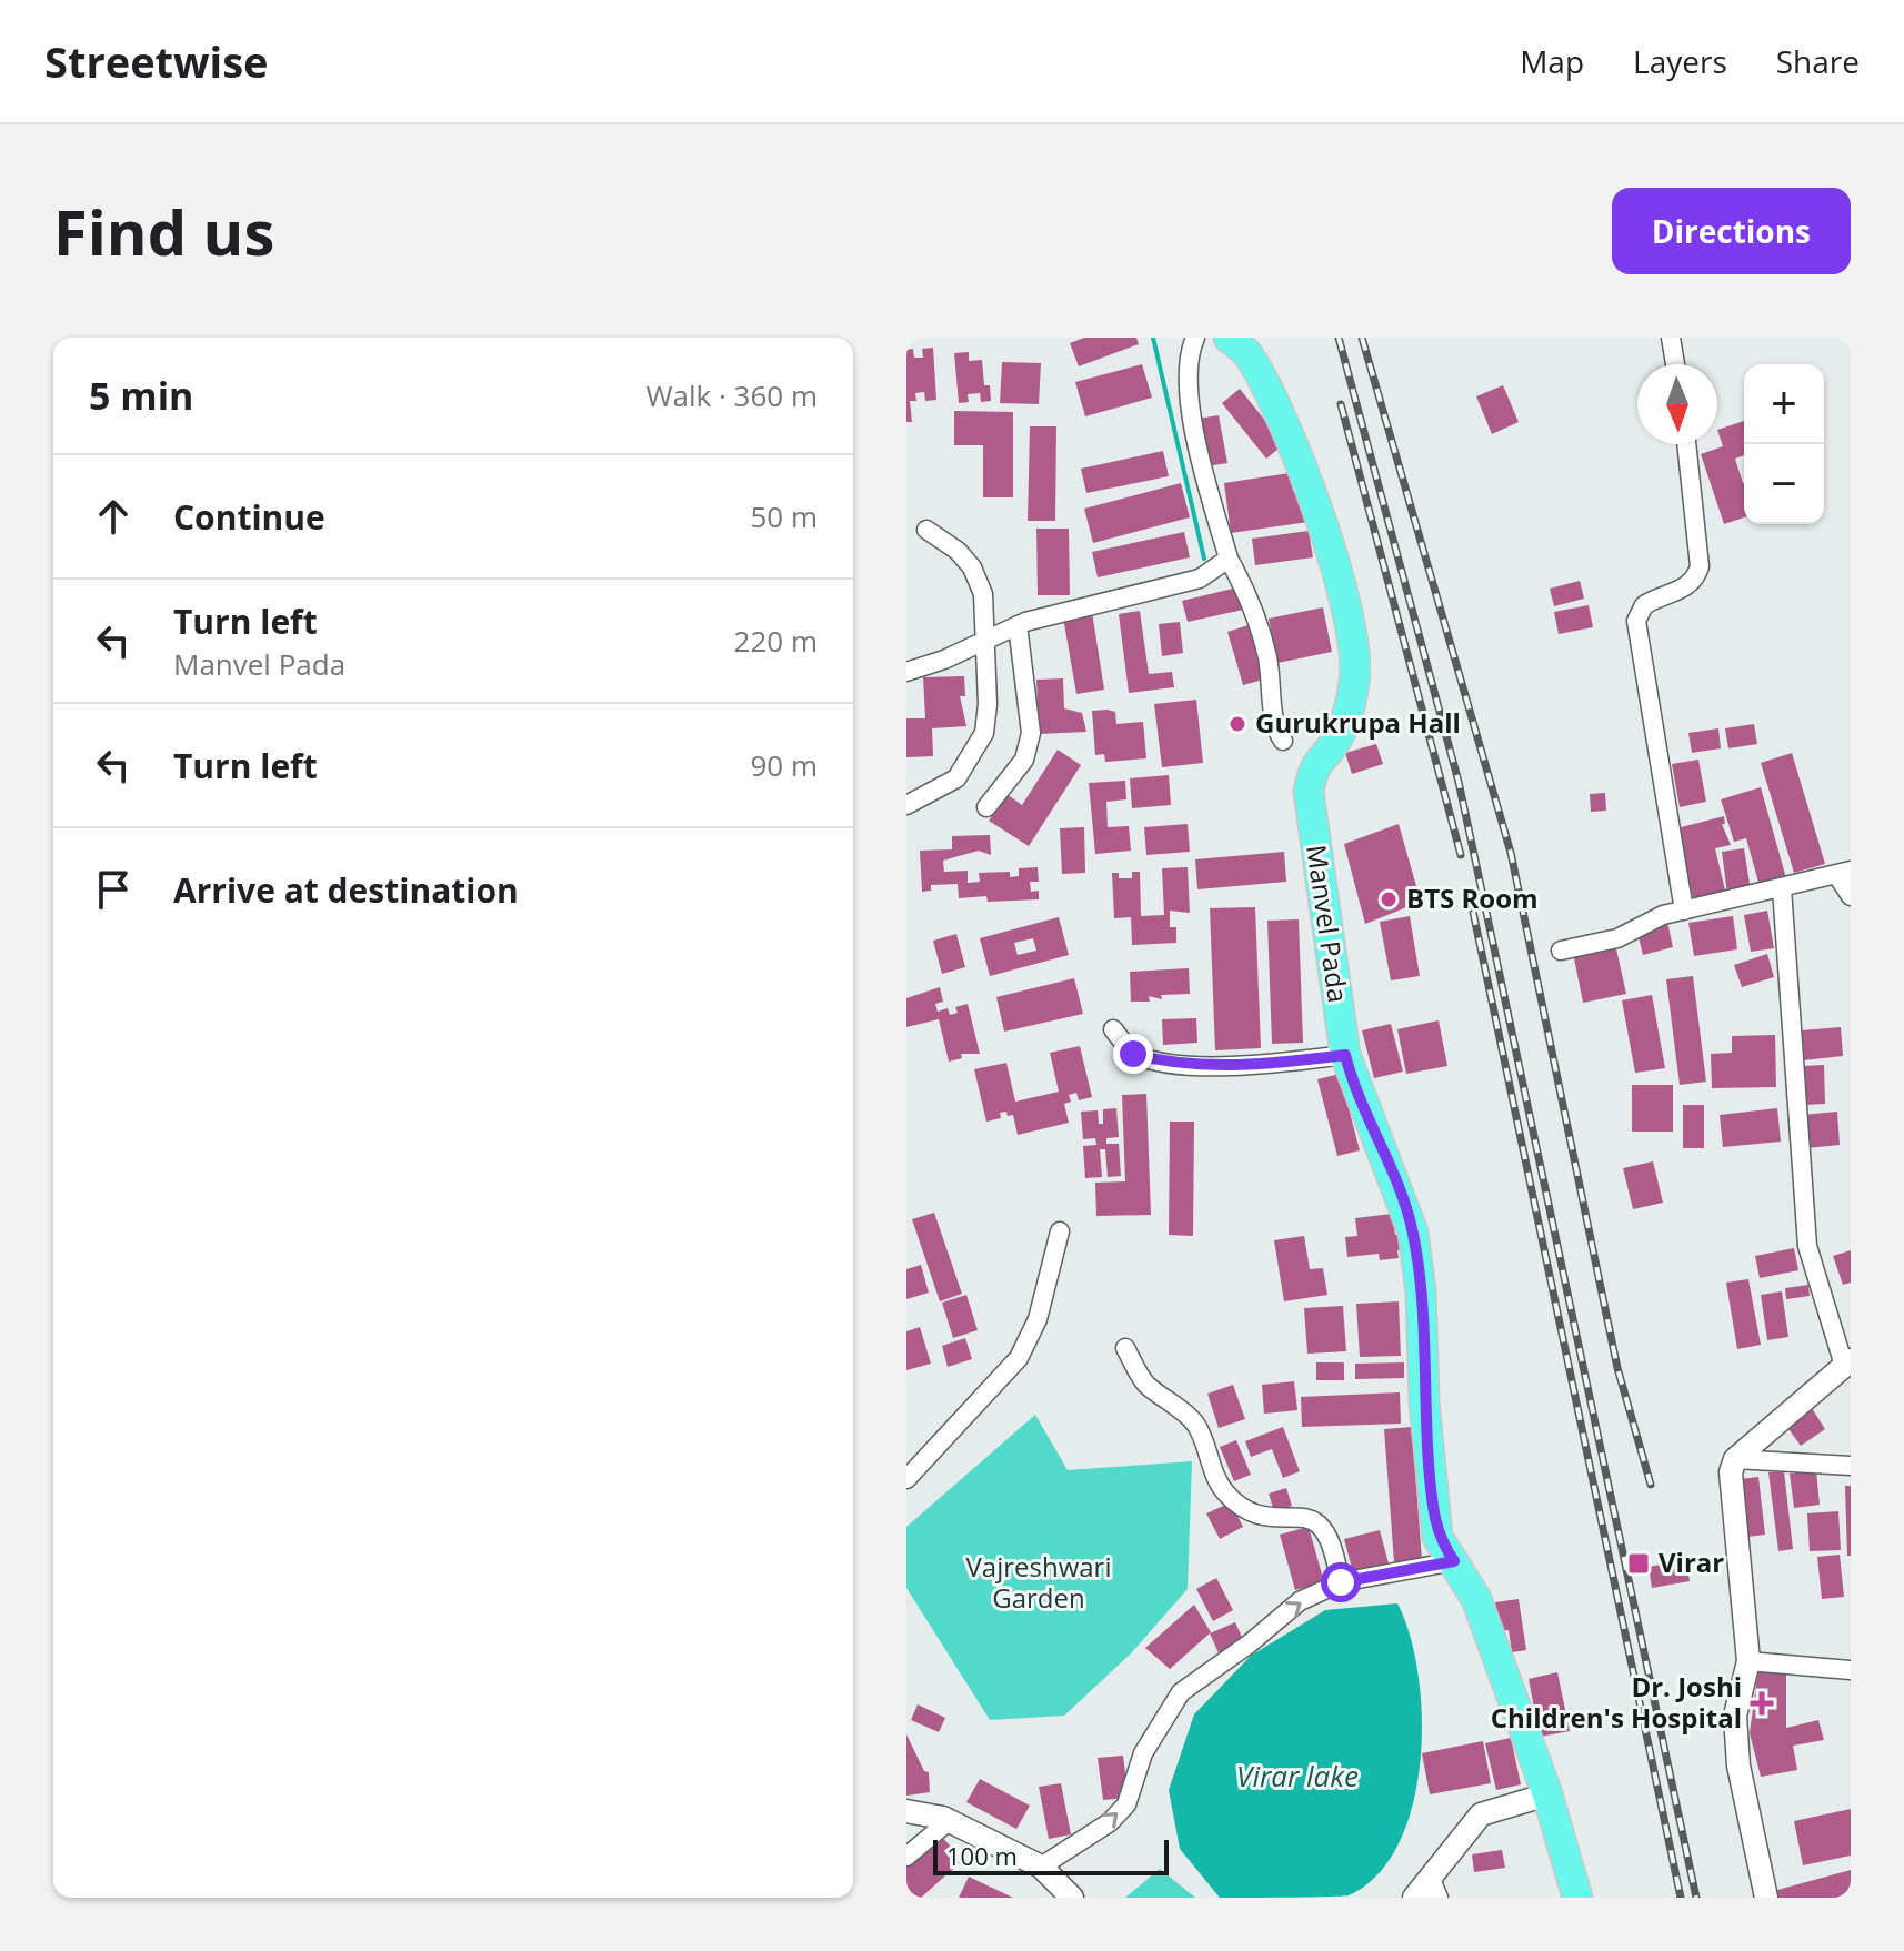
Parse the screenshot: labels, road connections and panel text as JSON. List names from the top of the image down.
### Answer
{
  "streets": {
    "main road": ["Manvel Pada"]
  },
  "water": ["Virar lake"],
  "parks": ["Vajreshwari Garden"],
  "places": {
    "other": ["Gurukrupa Hall", "BTS Room"],
    "transit": ["Virar"],
    "health": ["Dr. Joshi Children's Hospital"]
  },
  "scale_bar": "100 m",
  "north": "bottom",
  "page": {
    "header": "Streetwise",
    "nav": ["Map", "Layers", "Share"],
    "buttons": "Directions",
    "title": "Find us",
    "heading": ["5 min", "Walk · 360 m"],
    "map_buttons": ["+", "−"],
    "list": [
      ["Continue", "50 m"],
      ["Turn left", "Manvel Pada", "220 m"],
      ["Turn left", "90 m"],
      "Arrive at destination"
    ],
    "scale": "100 m"
  }
}
